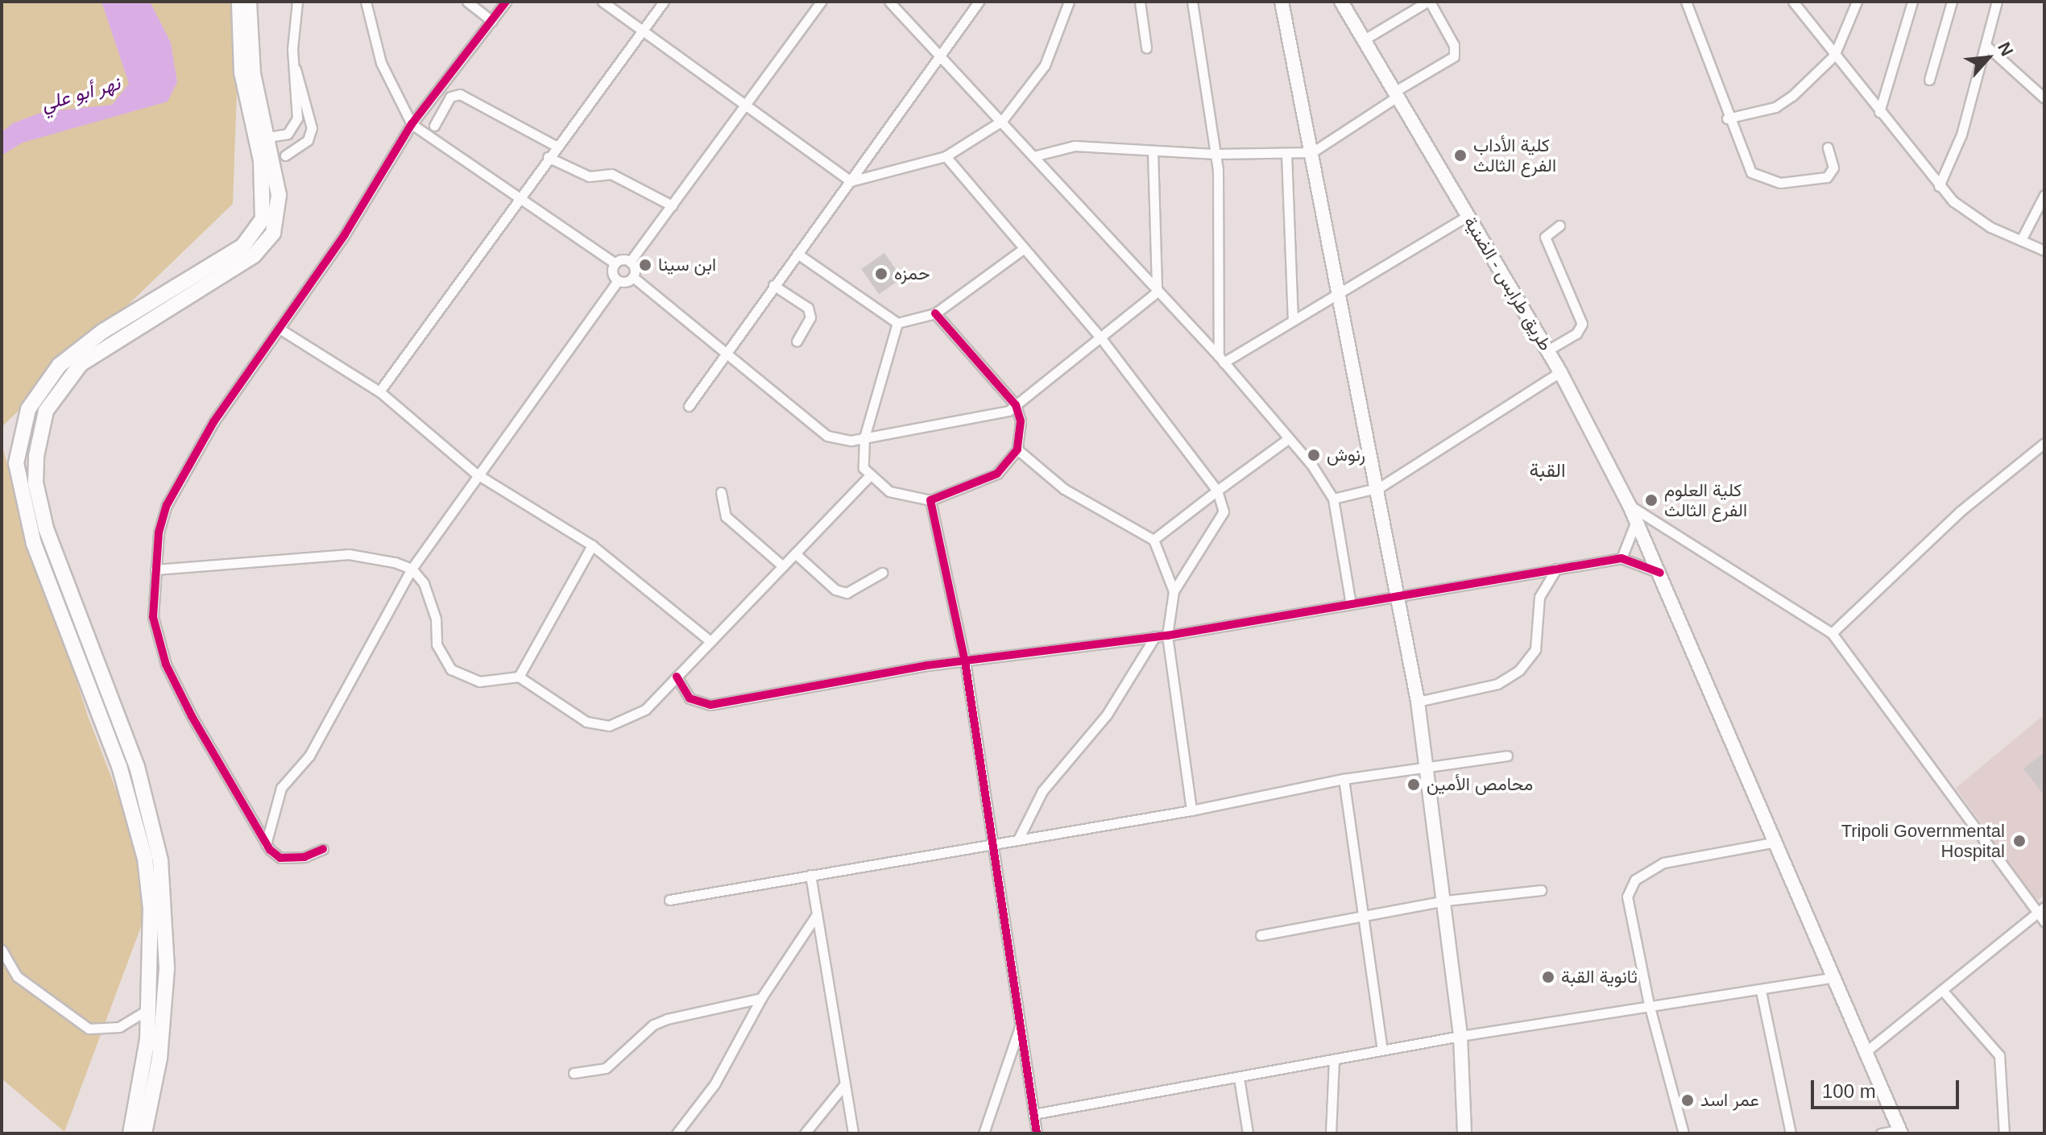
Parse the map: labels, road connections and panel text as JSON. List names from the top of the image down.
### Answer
{
  "streets": {
    "main road": ["طريق طرابس - الضنية"]
  },
  "districts": ["القبة"],
  "water": ["نهر أبو علي"],
  "places": [
    "كلية الأداب الفرع الثالث",
    "ابن سينا",
    "حمزه",
    "رنوش",
    "كلية العلوم الفرع الثالث",
    "محامص الأمين",
    "Tripoli Governmental Hospital",
    "ثانوية القبة",
    "عمر اسد"
  ],
  "scale_bar": "100 m",
  "north": "top right"
}
